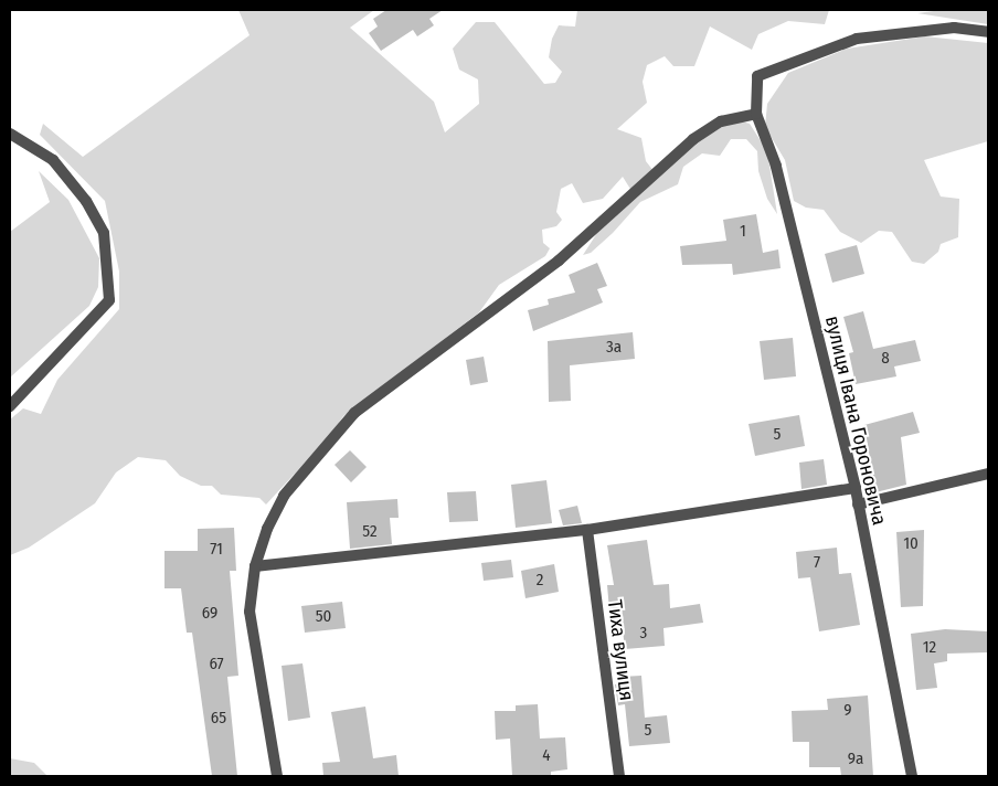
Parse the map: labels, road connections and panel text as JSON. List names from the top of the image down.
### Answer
{
  "streets": {
    "street": ["вулиця Івана Гороновича", "Тиха вулиця"]
  },
  "house_numbers": [
    "1",
    "3а",
    "8",
    "5",
    "52",
    "10",
    "71",
    "7",
    "2",
    "69",
    "50",
    "3",
    "12",
    "67",
    "9",
    "65",
    "5",
    "4",
    "9а"
  ]
}
